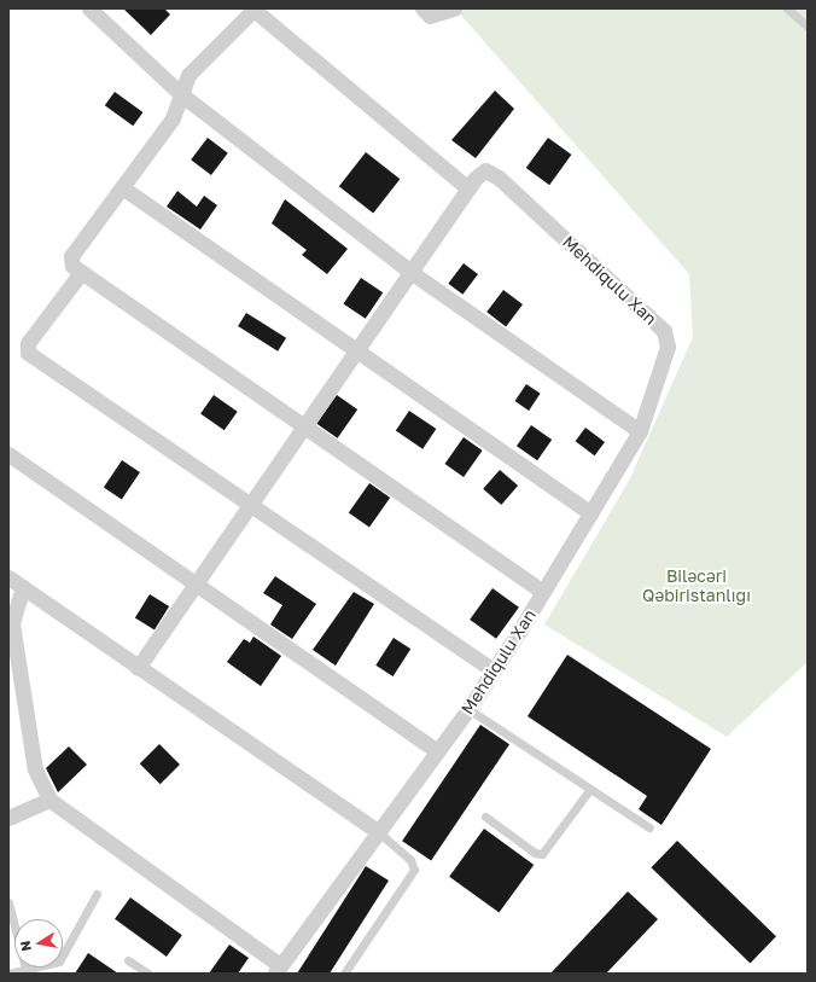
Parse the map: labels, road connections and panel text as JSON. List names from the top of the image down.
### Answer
{
  "streets": {
    "street": ["Mehdiqulu Xan"]
  },
  "parks": ["Biləcəri Qəbiristanlığı"],
  "north": "left"
}
